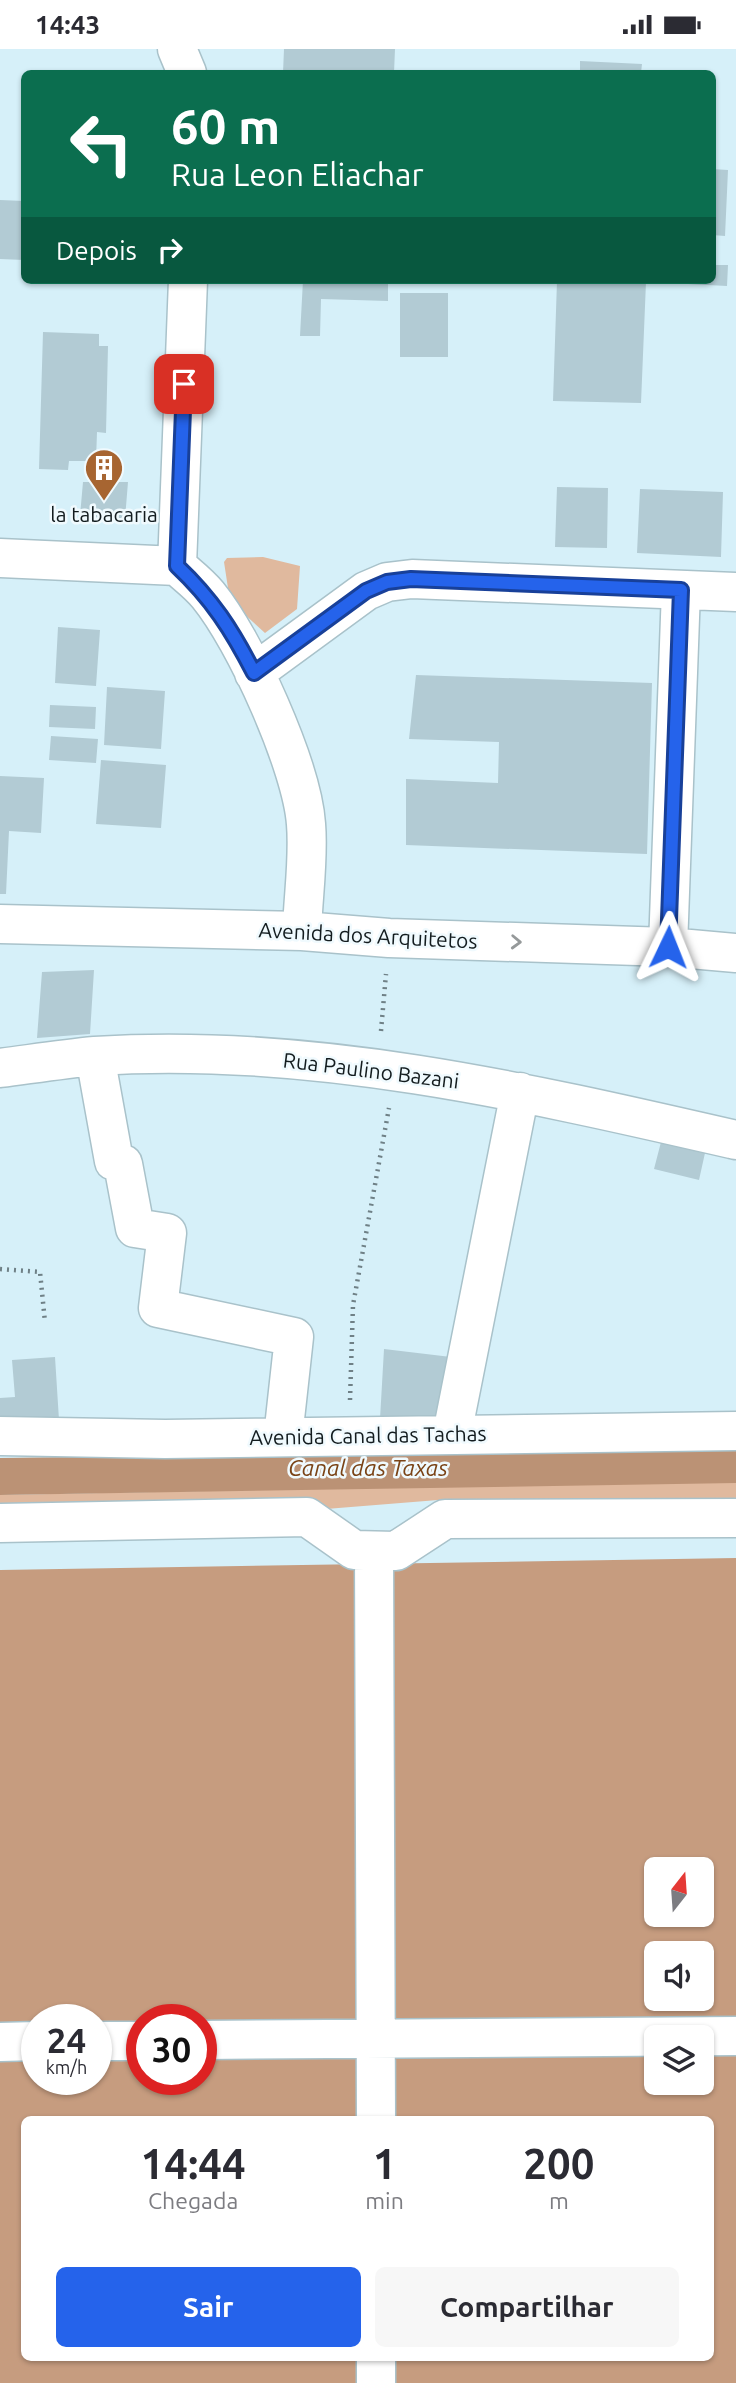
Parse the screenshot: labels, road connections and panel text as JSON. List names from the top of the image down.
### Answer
{
  "streets": {
    "street": ["Avenida dos Arquitetos", "Rua Paulino Bazani", "Avenida Canal das Tachas"]
  },
  "one_way": ["Avenida dos Arquitetos"],
  "water": ["Canal das Taxas"],
  "places": {
    "building": ["la tabacaria"]
  },
  "north": "top",
  "page": {
    "status": "14:43",
    "turn": ["60 m", "Rua Leon Eliachar"],
    "then": "Depois",
    "speed": "24 km/h",
    "limit": "30",
    "eta": [
      "14:44",
      "Chegada",
      "1",
      "min",
      "200",
      "m"
    ],
    "buttons": ["Sair", "Compartilhar"]
  }
}
